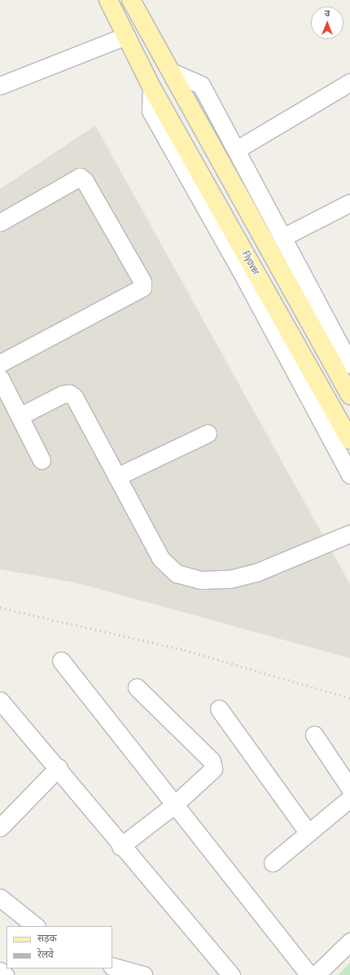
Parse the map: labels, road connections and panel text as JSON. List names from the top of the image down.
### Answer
{
  "streets": {
    "main road": ["Flyover"]
  },
  "legend": ["सड़क", "रेलवे"],
  "north": "top"
}
